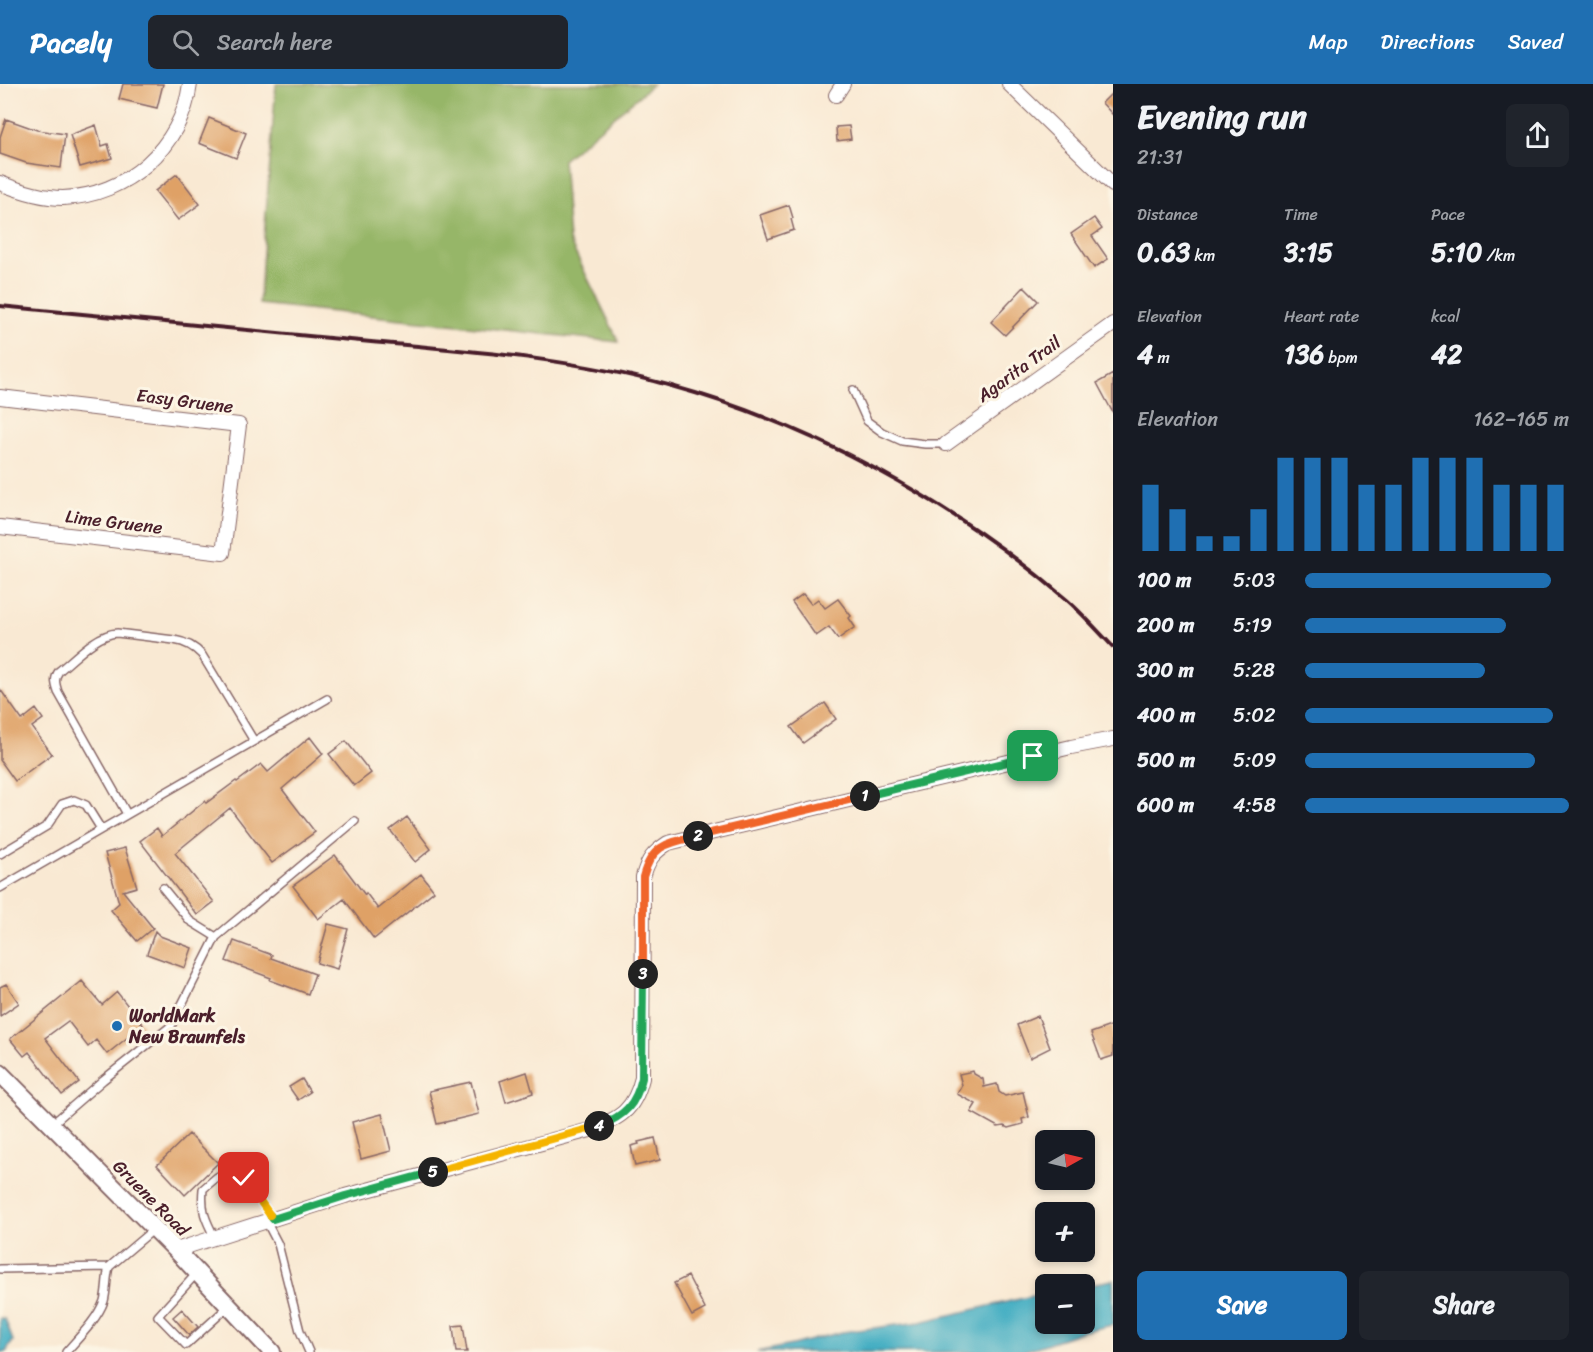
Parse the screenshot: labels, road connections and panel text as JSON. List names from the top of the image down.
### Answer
{
  "streets": {
    "street": [
      "Agarita Trail",
      "Easy Gruene",
      "Lime Gruene",
      "Gruene Road"
    ]
  },
  "crossings": [
    ["Easy Gruene", "Lime Gruene"]
  ],
  "places": ["WorldMark New Braunfels"],
  "north": "right",
  "page": {
    "header": "Pacely",
    "search": "Search here",
    "nav": ["Map", "Directions", "Saved"],
    "heading": ["Evening run", "21:31"],
    "stats": [
      ["Distance", "0.63 km"],
      ["Time", "3:15"],
      ["Pace", "5:10 /km"],
      ["Elevation", "4 m"],
      ["Heart rate", "136 bpm"],
      ["kcal", "42"]
    ],
    "chart": ["Elevation", "162–165 m"],
    "list": [
      {
        "name": "100 m",
        "note": "5:03"
      },
      {
        "name": "200 m",
        "note": "5:19"
      },
      {
        "name": "300 m",
        "note": "5:28"
      },
      {
        "name": "400 m",
        "note": "5:02"
      },
      {
        "name": "500 m",
        "note": "5:09"
      },
      {
        "name": "600 m",
        "note": "4:58"
      }
    ],
    "pins": [
      "1",
      "2",
      "3",
      "4",
      "5"
    ],
    "map_buttons": ["+", "−"],
    "buttons": ["Save", "Share"]
  }
}
